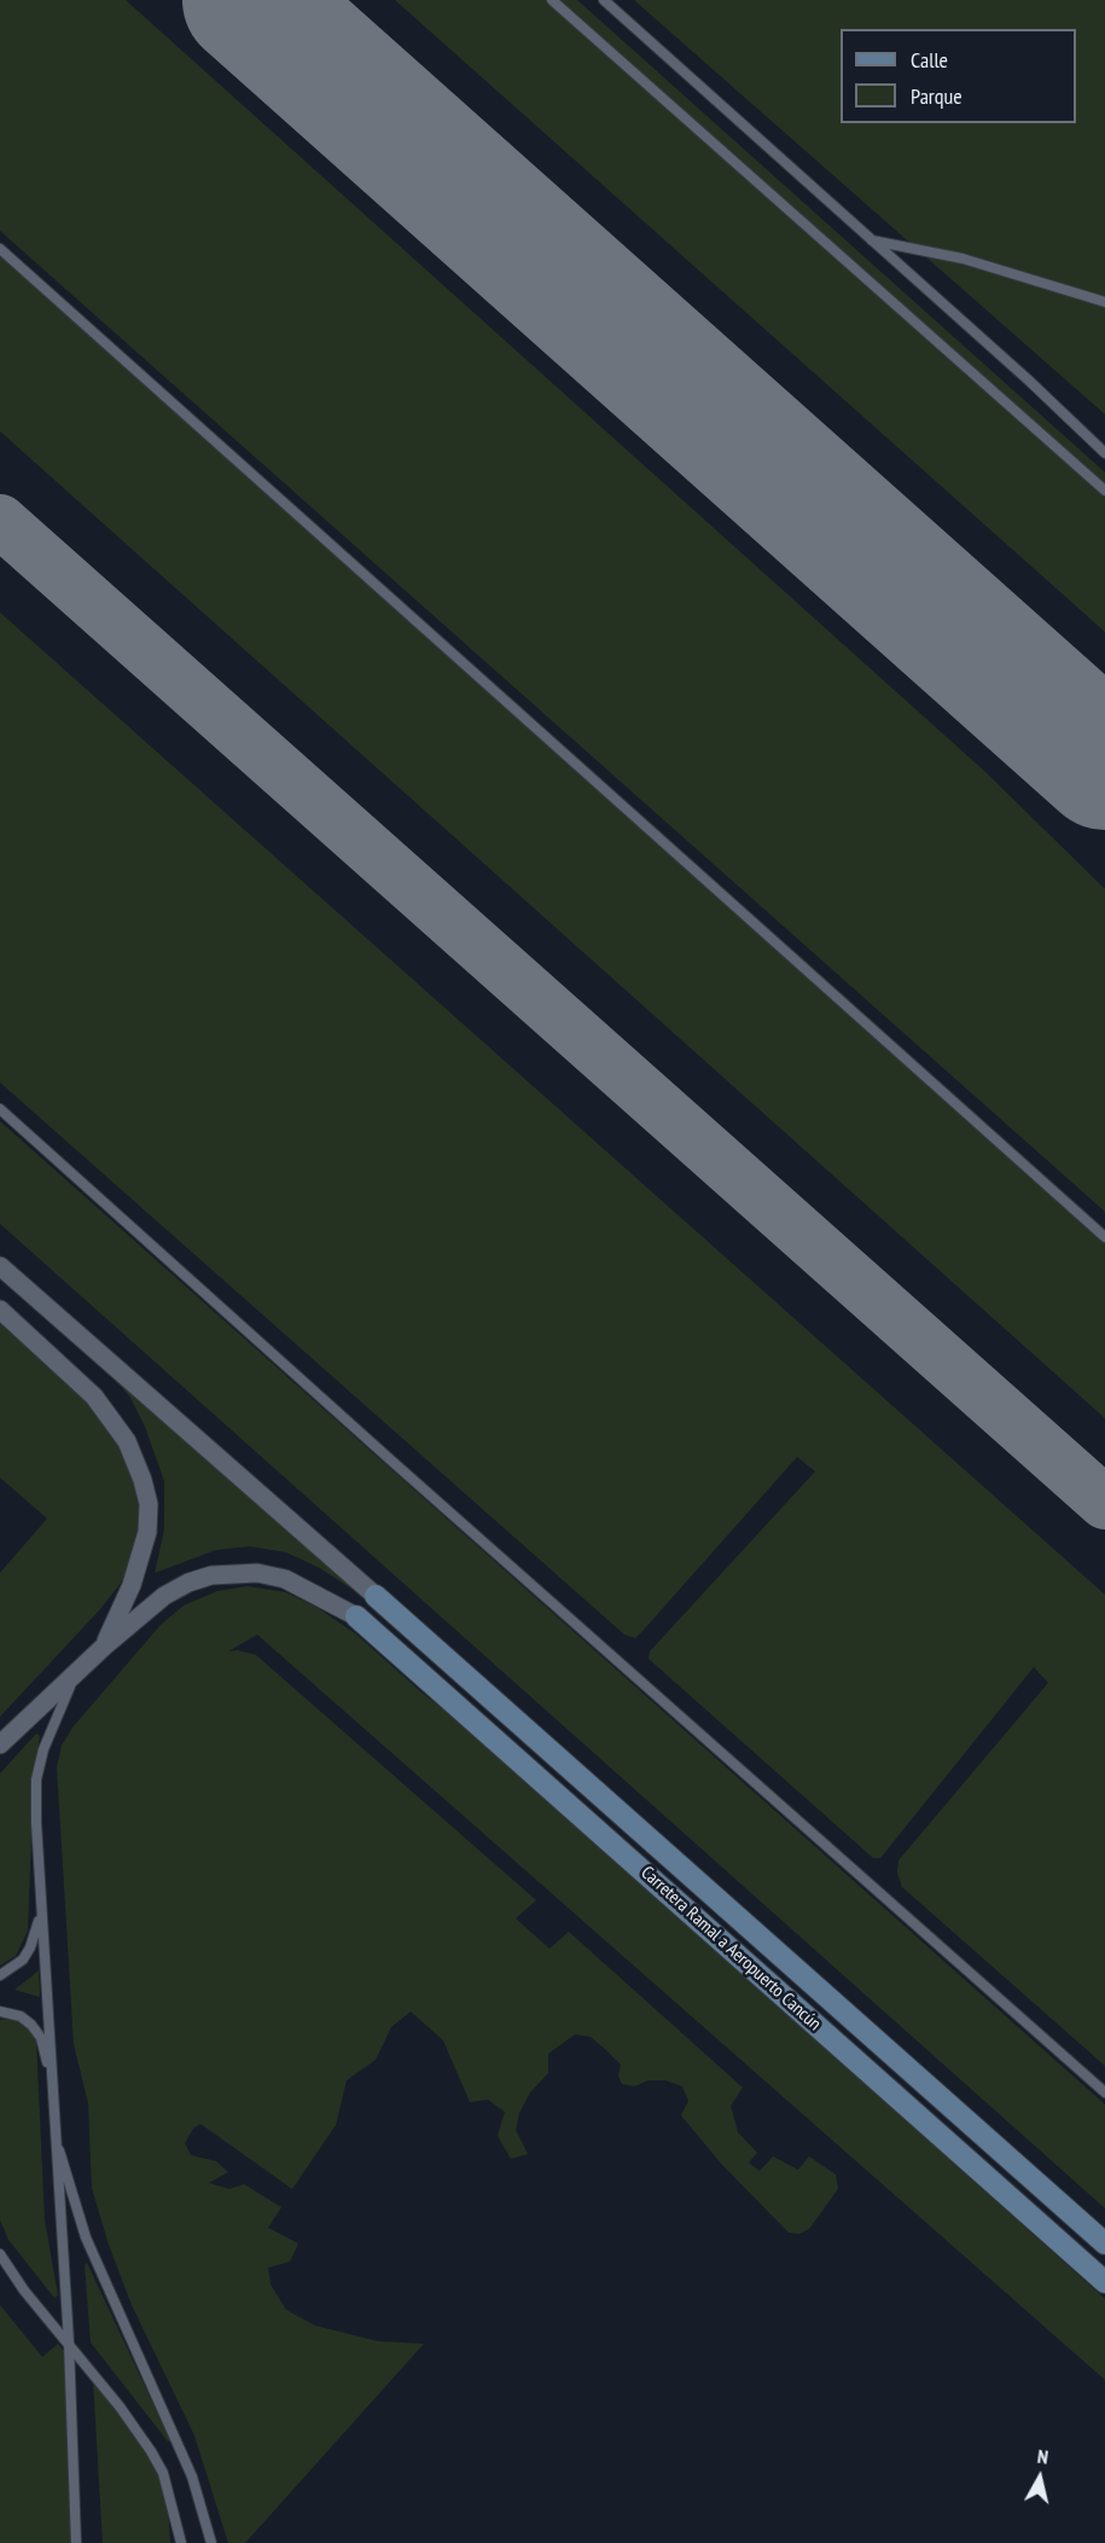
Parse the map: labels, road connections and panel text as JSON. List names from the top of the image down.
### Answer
{
  "streets": {
    "main road": ["Carretera Ramal a Aeropuerto Cancún"]
  },
  "legend": ["Calle", "Parque"],
  "north": "top"
}
